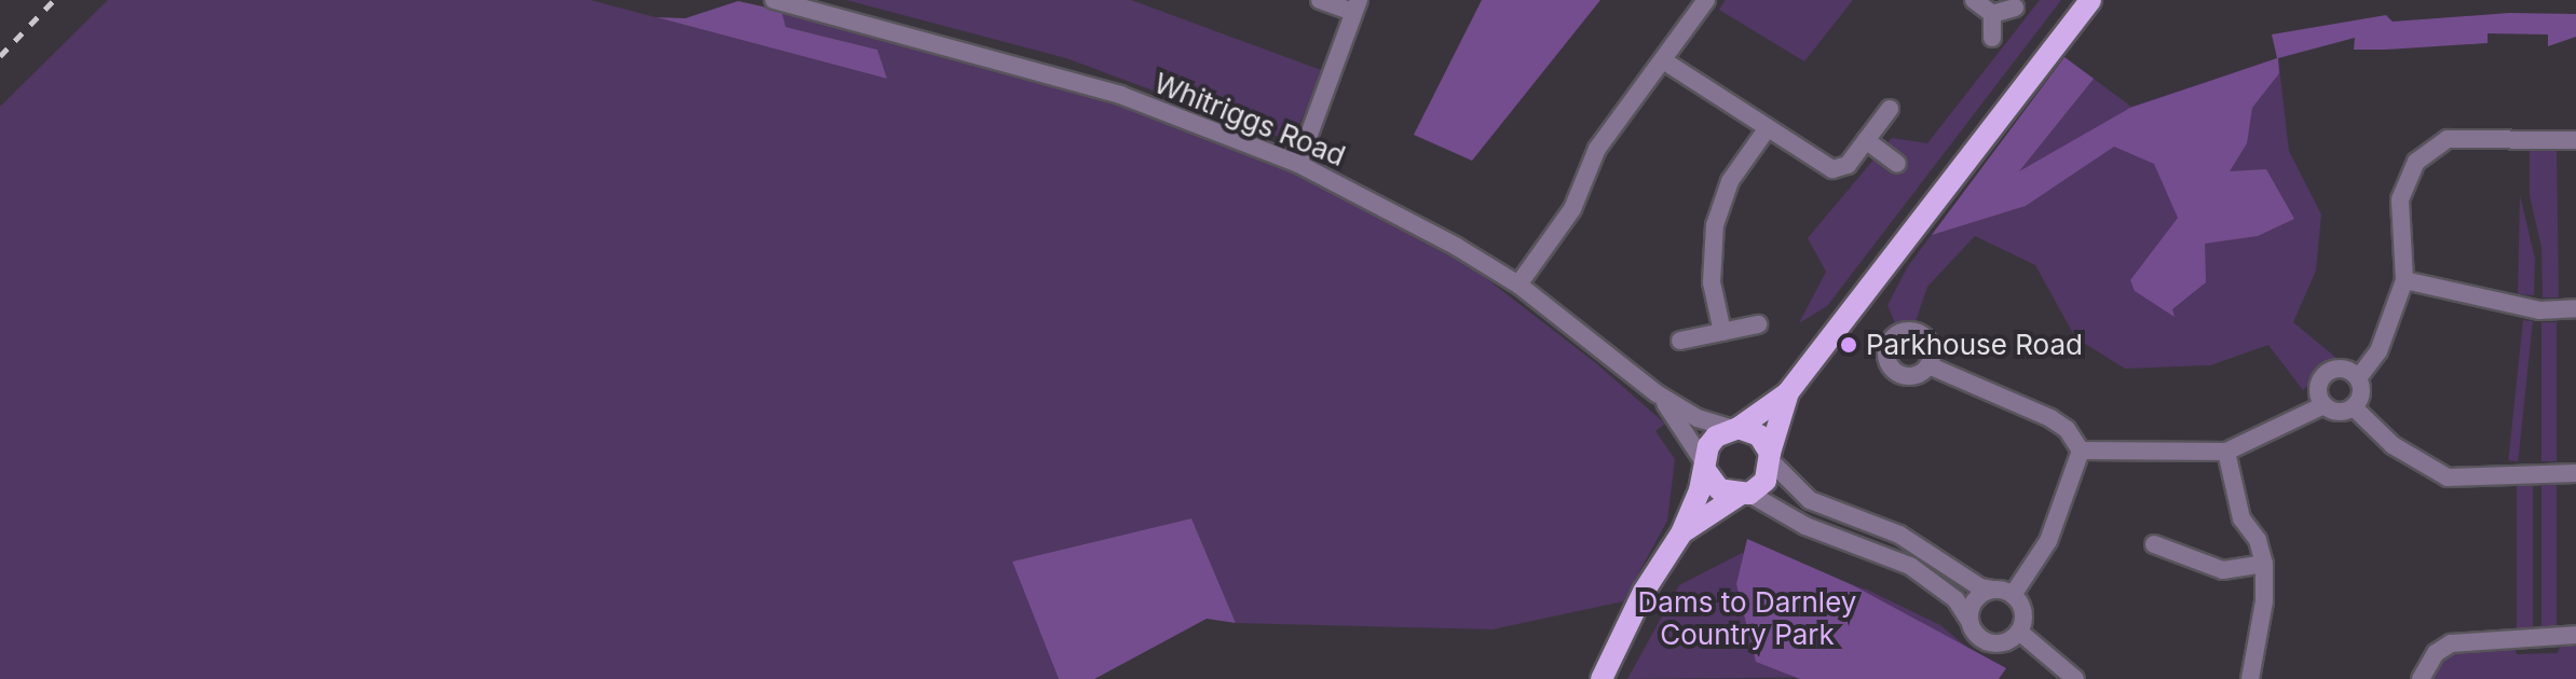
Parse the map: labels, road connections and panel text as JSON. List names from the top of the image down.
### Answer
{
  "streets": {
    "street": ["Whitriggs Road"]
  },
  "parks": ["Dams to Darnley Country Park"],
  "places": ["Parkhouse Road"]
}
